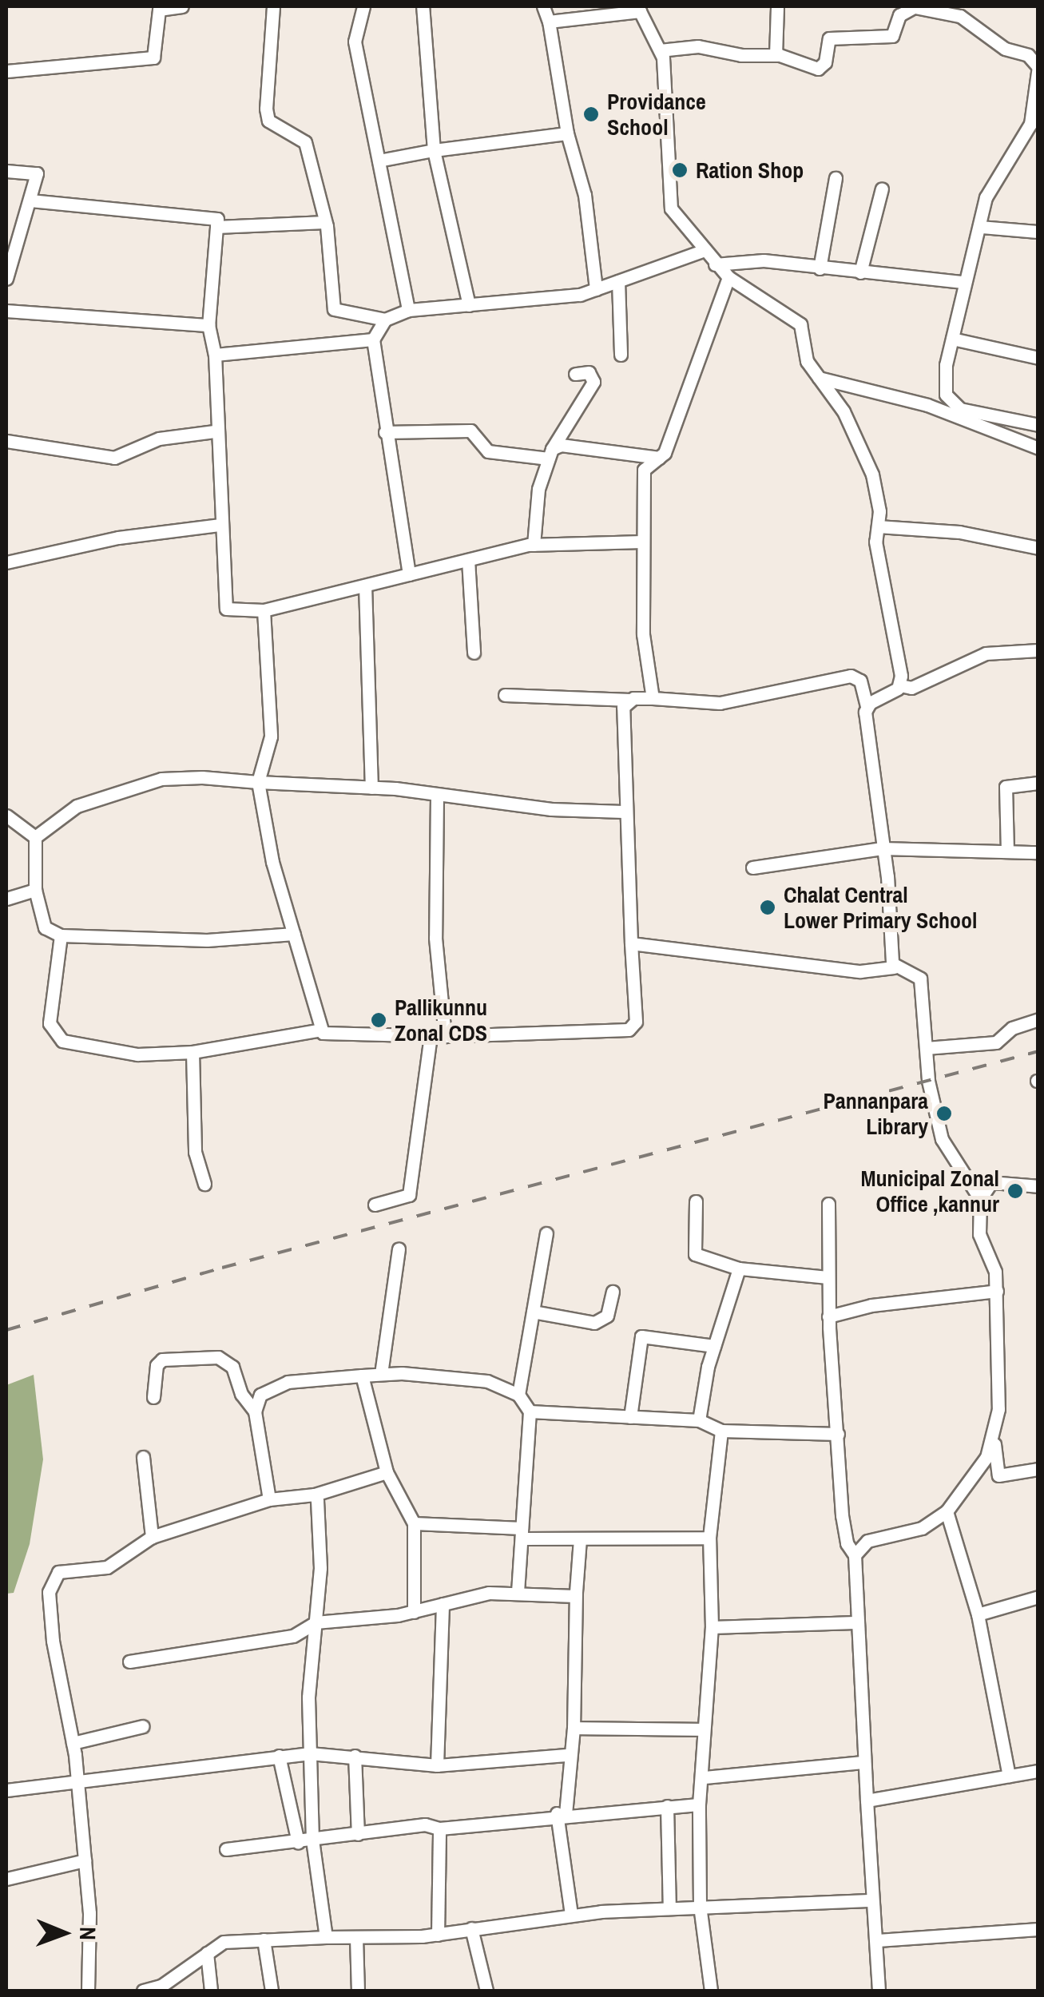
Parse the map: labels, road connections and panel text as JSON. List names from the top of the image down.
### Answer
{
  "places": [
    "Providance School",
    "Ration Shop",
    "Chalat Central Lower Primary School",
    "Pallikunnu Zonal CDS",
    "Pannanpara Library",
    "Municipal Zonal Office ,kannur"
  ],
  "north": "right"
}
